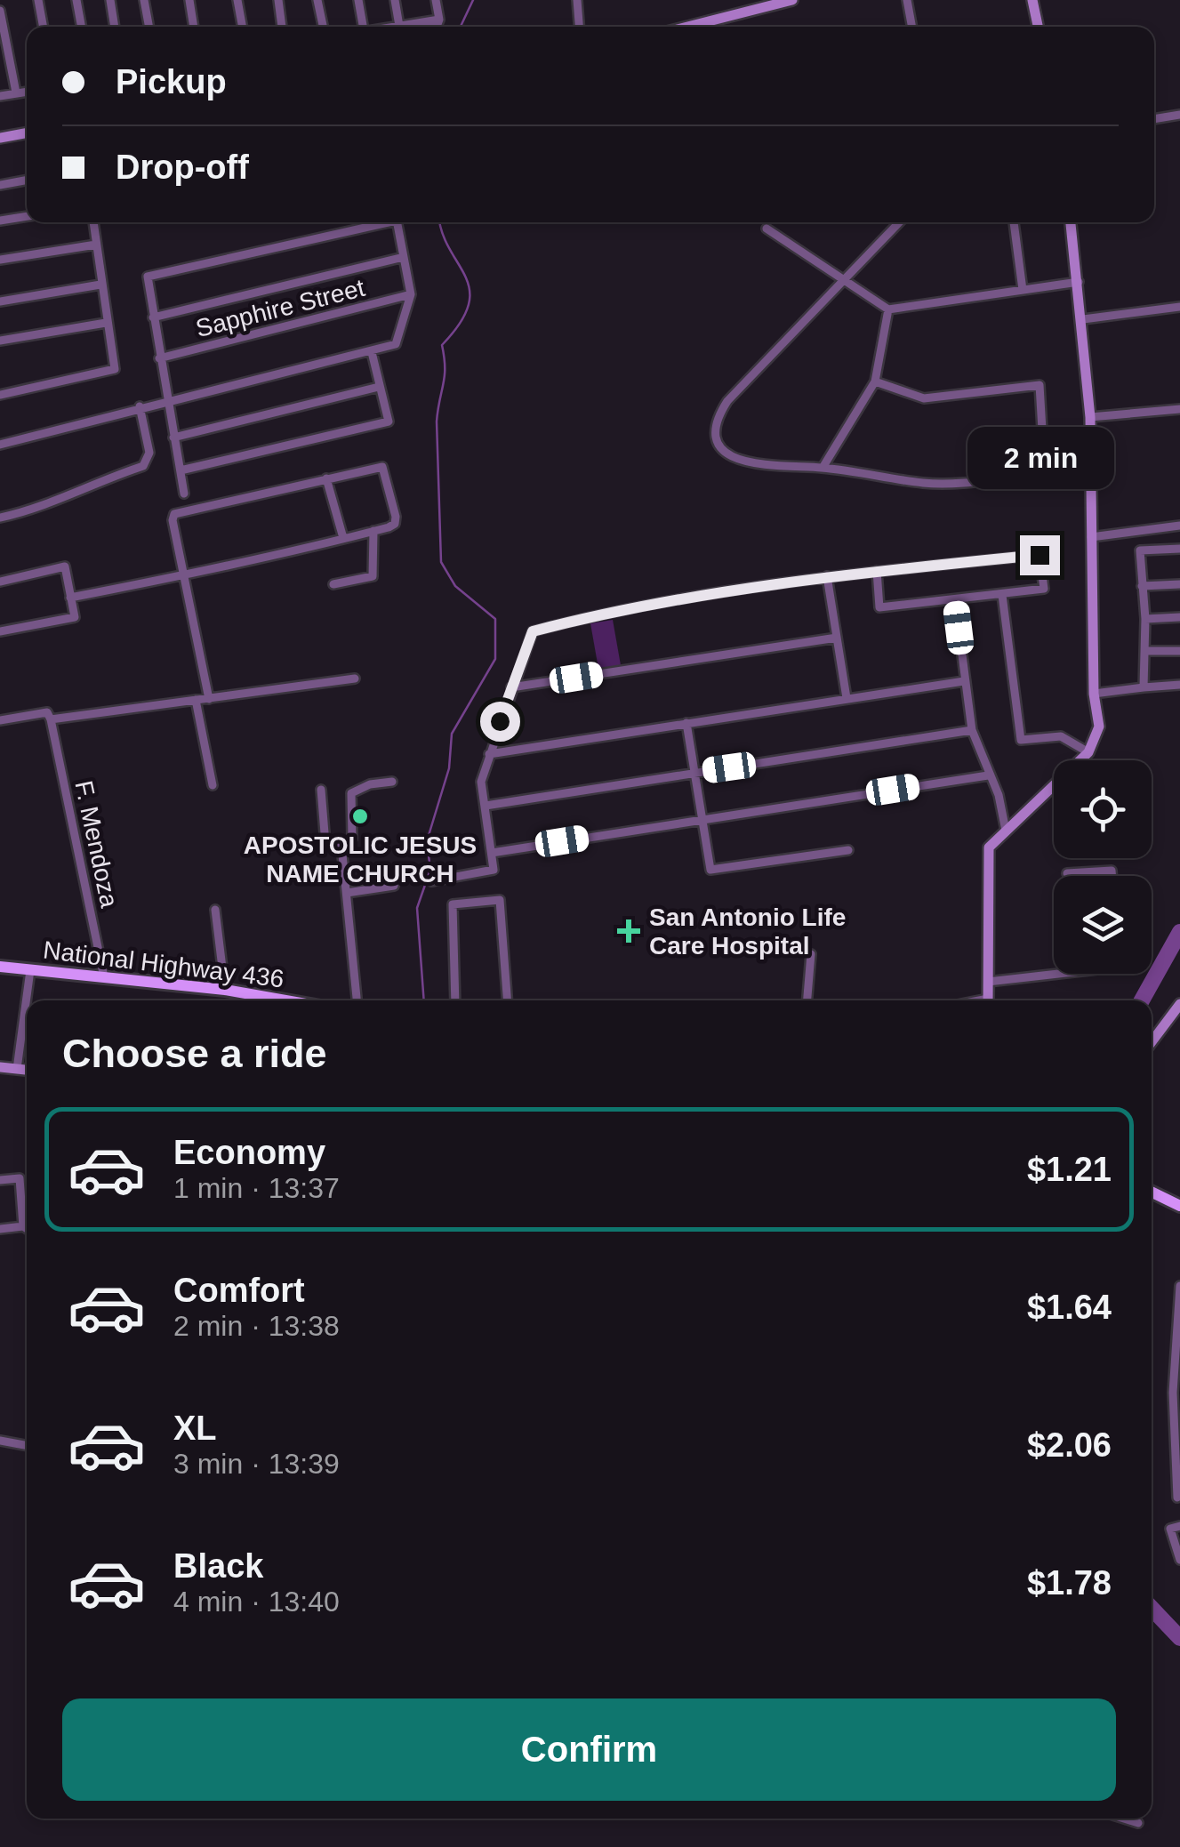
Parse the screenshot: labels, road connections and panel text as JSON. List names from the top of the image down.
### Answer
{
  "streets": {
    "main road": ["National Highway 436"],
    "street": ["Sapphire Street", "F. Mendoza"]
  },
  "crossings": [
    ["F. Mendoza", "National Highway 436"]
  ],
  "places": {
    "other": ["APOSTOLIC JESUS NAME CHURCH"],
    "health": ["San Antonio Life Care Hospital"]
  },
  "page": {
    "banner": ["Pickup", "Drop-off"],
    "bubble": "2 min",
    "heading": "Choose a ride",
    "list": [
      {
        "name": "Economy",
        "note": "1 min · 13:37",
        "value": "$1.21"
      },
      {
        "name": "Comfort",
        "note": "2 min · 13:38",
        "value": "$1.64"
      },
      {
        "name": "XL",
        "note": "3 min · 13:39",
        "value": "$2.06"
      },
      {
        "name": "Black",
        "note": "4 min · 13:40",
        "value": "$1.78"
      }
    ],
    "buttons": "Confirm"
  }
}
